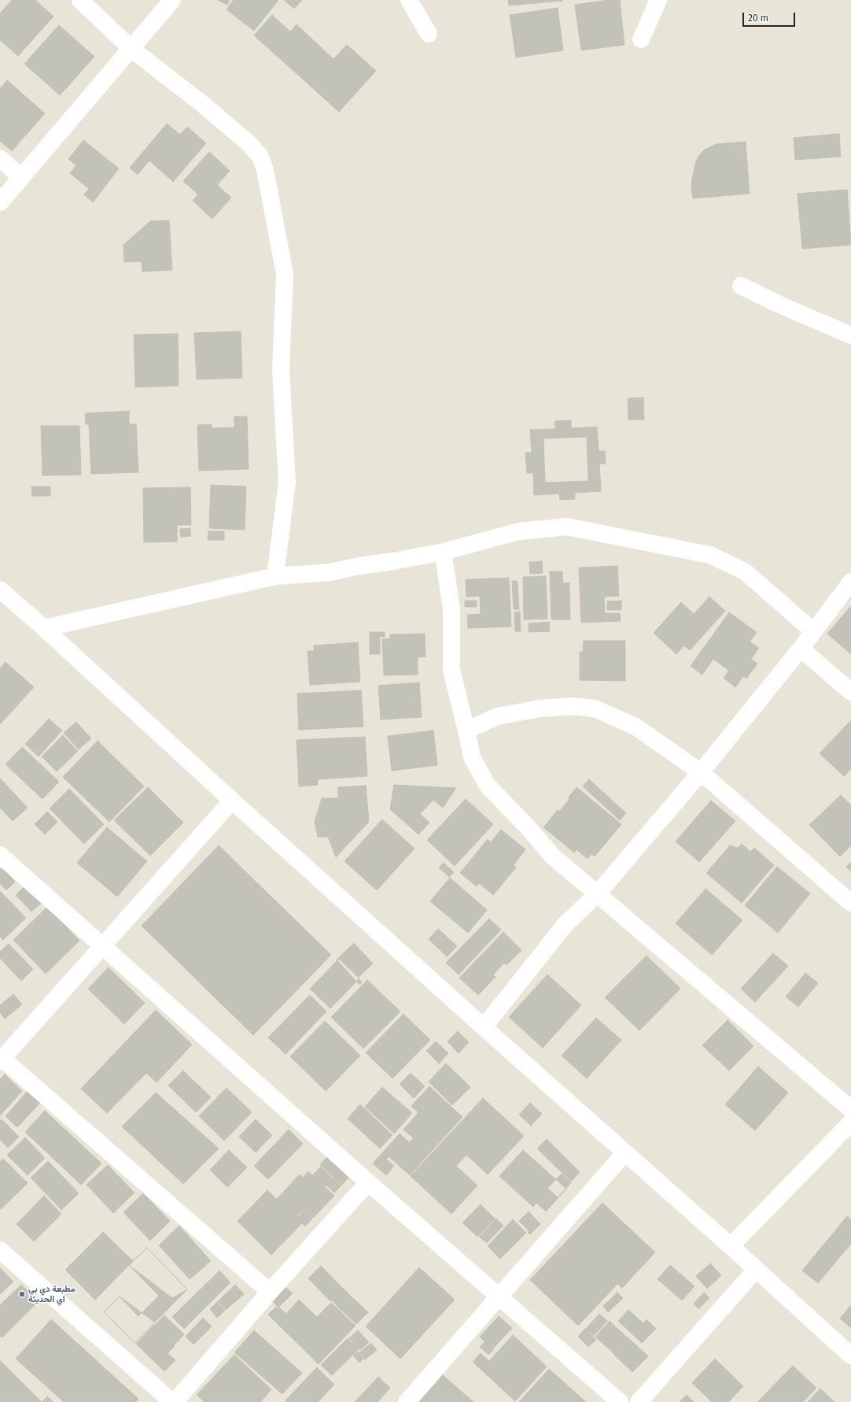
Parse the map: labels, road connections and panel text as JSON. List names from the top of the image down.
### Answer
{
  "places": ["مطبعة دي بي اي الحديثة"],
  "scale_bar": "20 m"
}
